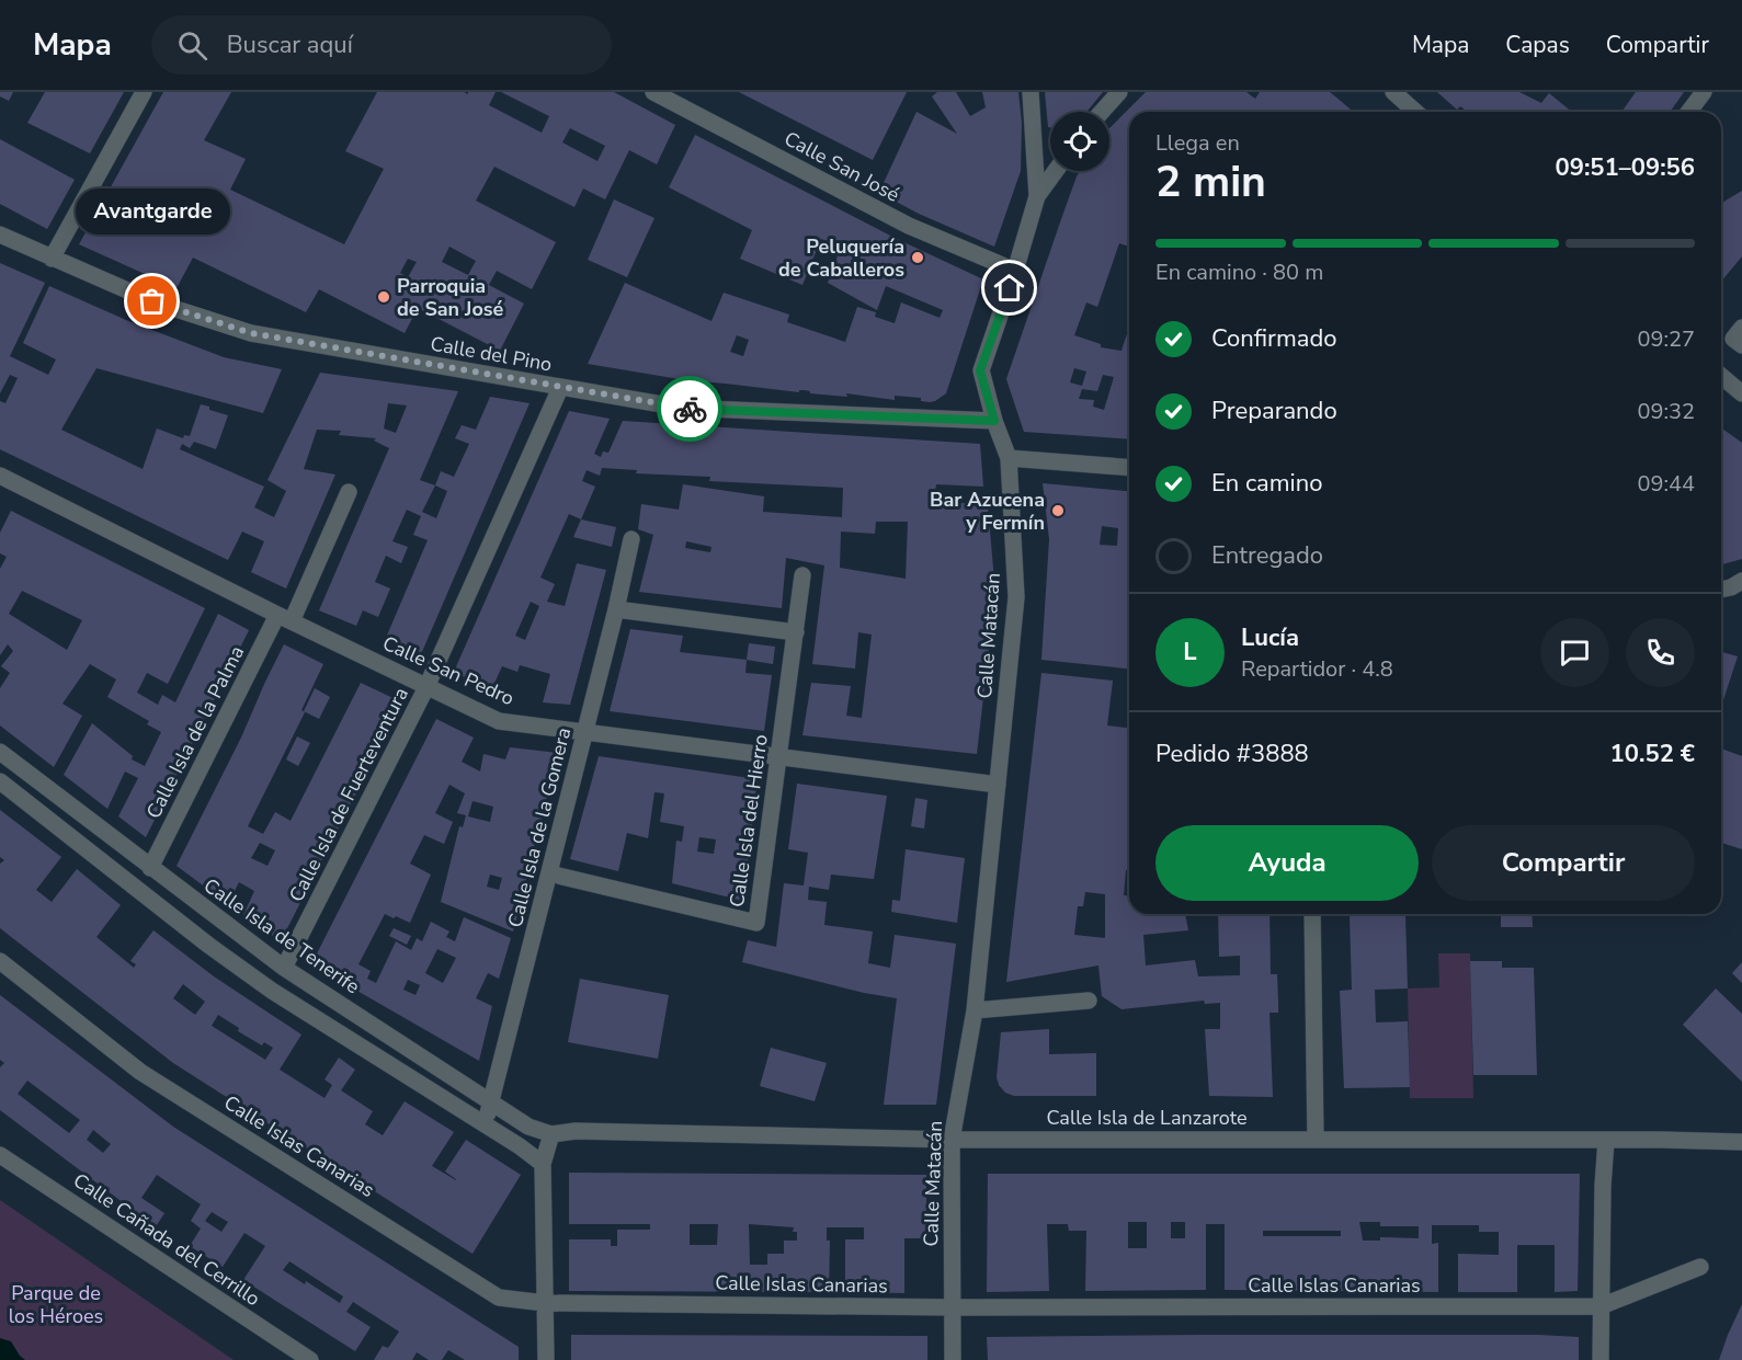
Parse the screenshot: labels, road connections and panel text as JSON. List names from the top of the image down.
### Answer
{
  "streets": {
    "street": [
      "Calle San José",
      "Calle del Pino",
      "Calle Matacán",
      "Calle San Pedro",
      "Calle Isla de la Palma",
      "Calle Isla de Fuerteventura",
      "Calle Isla del Hierro",
      "Calle Isla de la Gomera",
      "Calle Isla de Tenerife",
      "Calle Isla de Lanzarote",
      "Calle Islas Canarias",
      "Calle Cañada del Cerrillo"
    ]
  },
  "crossings": [
    ["Calle San José", "Calle Matacán"],
    ["Calle del Pino", "Calle Matacán"],
    ["Calle del Pino", "Calle Isla de Fuerteventura"],
    ["Calle Matacán", "Calle San Pedro"],
    ["Calle Matacán", "Calle Isla de Lanzarote"],
    ["Calle Matacán", "Calle Islas Canarias"],
    ["Calle San Pedro", "Calle Isla de la Palma"],
    ["Calle San Pedro", "Calle Isla de Fuerteventura"],
    ["Calle San Pedro", "Calle Isla del Hierro"],
    ["Calle San Pedro", "Calle Isla de la Gomera"],
    ["Calle Isla de la Palma", "Calle Isla de Tenerife"],
    ["Calle Isla de Fuerteventura", "Calle Isla de Tenerife"],
    ["Calle Isla del Hierro", "Calle Isla de la Gomera"],
    ["Calle Isla de la Gomera", "Calle Isla de Tenerife"],
    ["Calle Isla de Tenerife", "Calle Isla de Lanzarote"]
  ],
  "parks": ["Parque de los Héroes"],
  "places": [
    "Peluquería de Caballeros",
    "Parroquia de San José",
    "Avantgarde",
    "Bar Azucena y Fermín"
  ],
  "page": {
    "header": "Mapa",
    "search": "Buscar aquí",
    "nav": ["Mapa", "Capas", "Compartir"],
    "heading": ["2 min", "Llega en", "09:51–09:56"],
    "panel": [
      "Lucía",
      "Repartidor · 4.8",
      "Pedido #3888",
      "10.52 €"
    ],
    "bubble": "Avantgarde",
    "bar": "En camino · 80 m",
    "list": [
      ["Confirmado", "09:27"],
      ["Preparando", "09:32"],
      ["En camino", "09:44"],
      "Entregado"
    ],
    "round": "L",
    "buttons": ["Ayuda", "Compartir"]
  }
}
